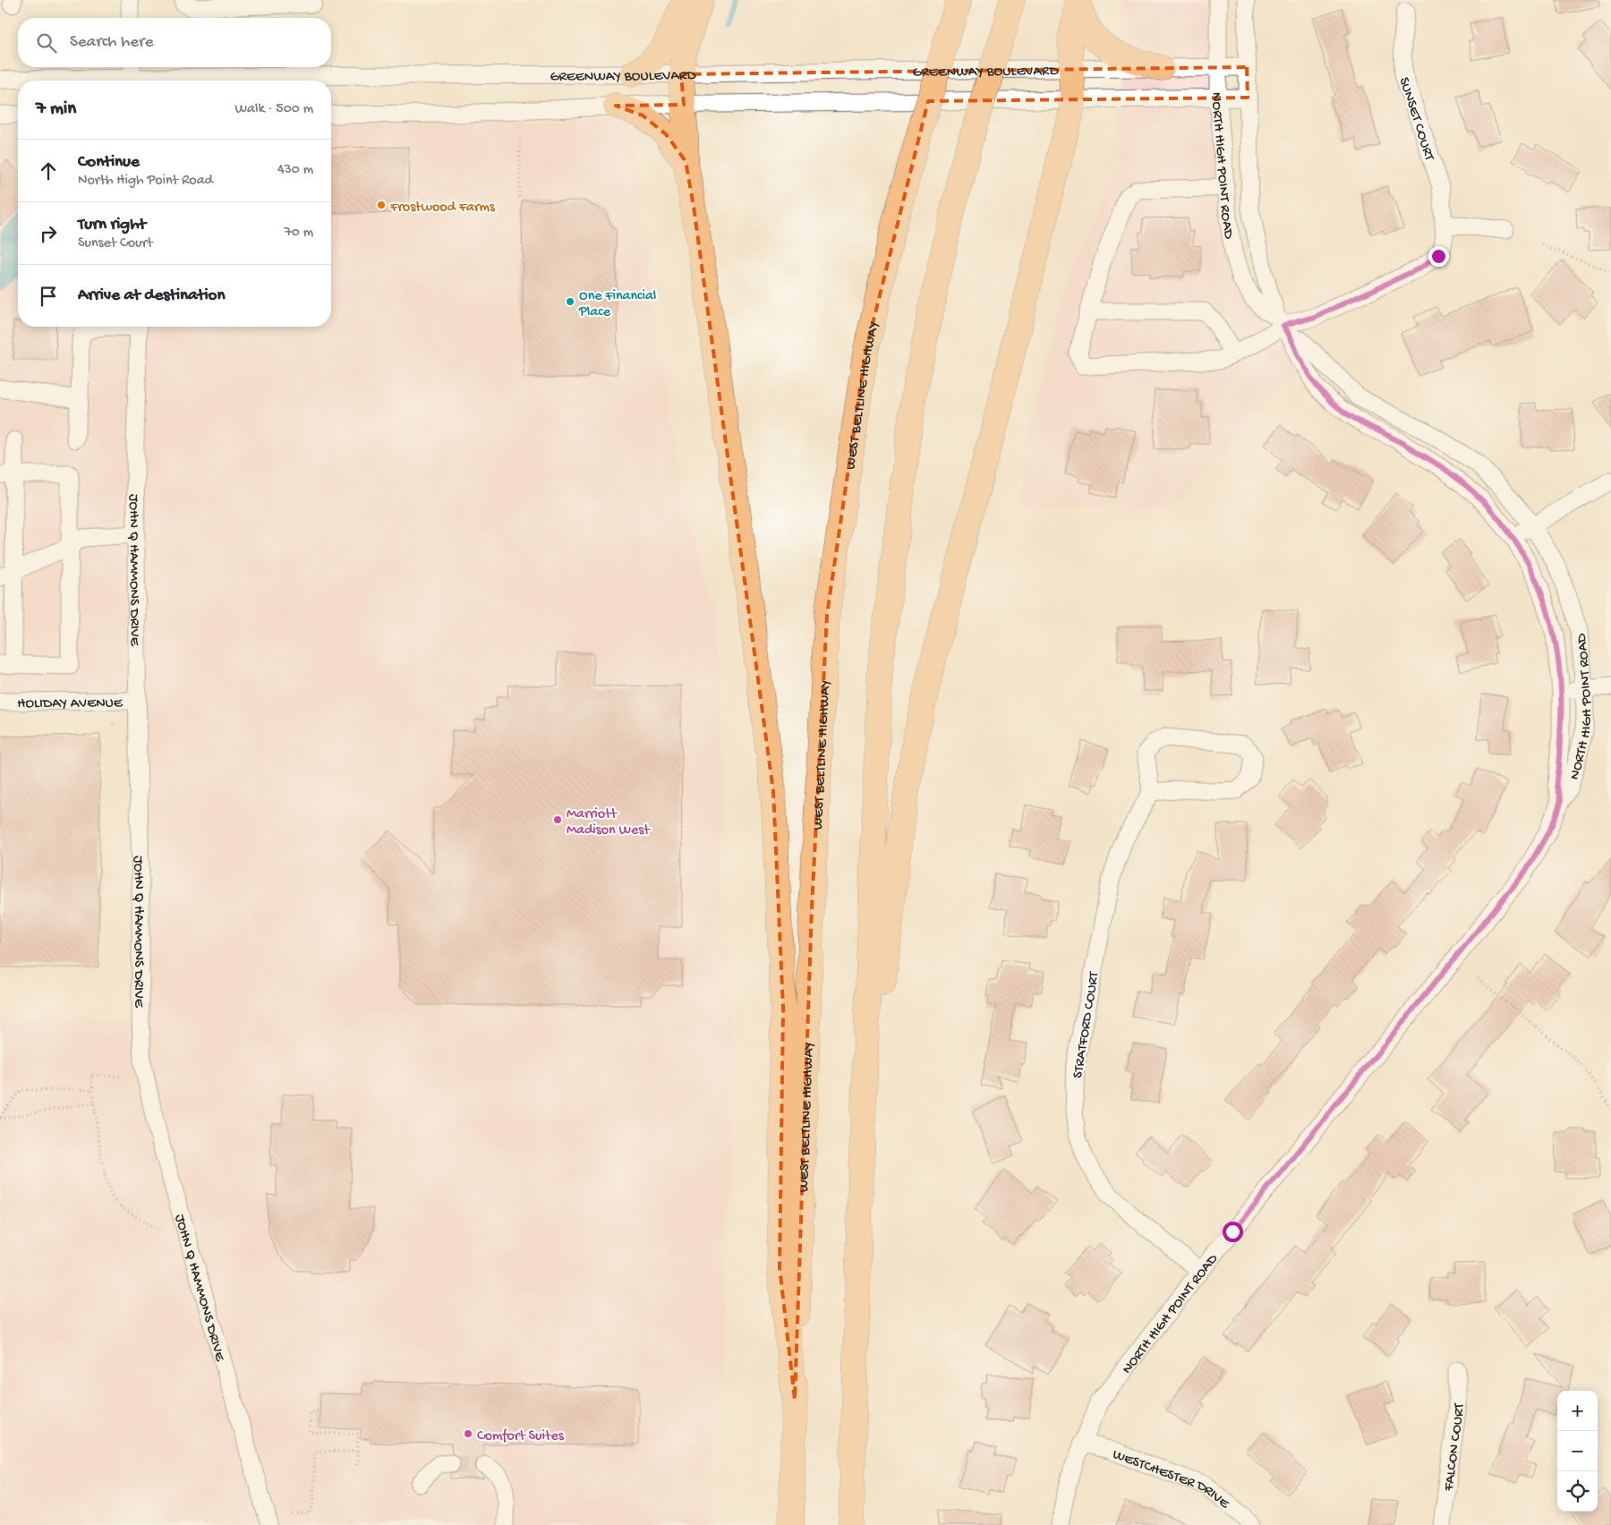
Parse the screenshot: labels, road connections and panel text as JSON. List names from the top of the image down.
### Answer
{
  "streets": {
    "highway": ["WEST BELTLINE HIGHWAY"],
    "street": [
      "GREENWAY BOULEVARD",
      "SUNSET COURT",
      "NORTH HIGH POINT ROAD",
      "JOHN Q HAMMONS DRIVE",
      "HOLIDAY AVENUE",
      "STRATFORD COURT",
      "FALCON COURT",
      "WESTCHESTER DRIVE"
    ]
  },
  "crossings": [
    ["GREENWAY BOULEVARD", "NORTH HIGH POINT ROAD"],
    ["SUNSET COURT", "NORTH HIGH POINT ROAD"],
    ["NORTH HIGH POINT ROAD", "STRATFORD COURT"],
    ["NORTH HIGH POINT ROAD", "WESTCHESTER DRIVE"],
    ["JOHN Q HAMMONS DRIVE", "HOLIDAY AVENUE"]
  ],
  "places": [
    "Frostwood Farms",
    "One Financial Place",
    "Marriott Madison West",
    "Comfort Suites"
  ],
  "page": {
    "search": "Search here",
    "heading": ["7 min", "Walk · 500 m"],
    "list": [
      ["Continue", "North High Point Road", "430 m"],
      ["Turn right", "Sunset Court", "70 m"],
      "Arrive at destination"
    ],
    "map_buttons": ["+", "−"]
  }
}
